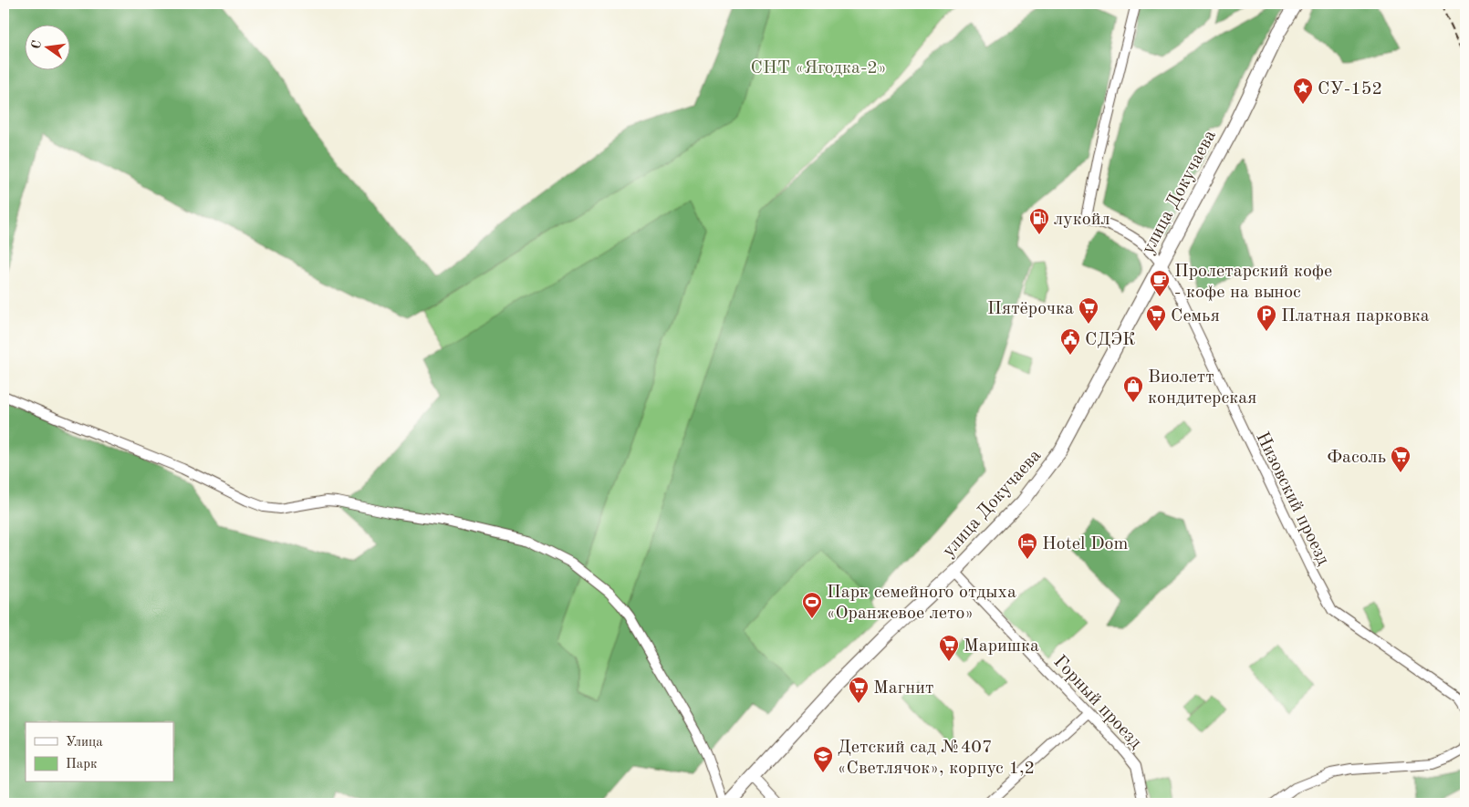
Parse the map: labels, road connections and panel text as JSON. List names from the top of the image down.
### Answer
{
  "streets": {
    "main road": ["улица Докучаева"],
    "street": ["Низовский проезд", "Горный проезд"]
  },
  "crossings": [
    ["улица Докучаева", "Низовский проезд"],
    ["улица Докучаева", "Горный проезд"]
  ],
  "parks": ["СНТ «Ягодка-2»"],
  "places": {
    "place": ["СУ-152"],
    "fuel station": ["лукойл"],
    "cafe": ["Пролетарский кофе - кофе на вынос"],
    "supermarket": [
      "Пятёрочка",
      "Семья",
      "Фасоль",
      "Маришка",
      "Магнит"
    ],
    "parking": ["Платная парковка"],
    "public building": ["СДЭК"],
    "shop": ["Виолетт кондитерская"],
    "hotel": ["Hotel Dom"],
    "sports": ["Парк семейного отдыха «Оранжевое лето»"],
    "school or university": ["Детский сад №407 «Светлячок», корпус 1,2"]
  },
  "legend": ["Улица", "Парк"],
  "north": "left"
}
